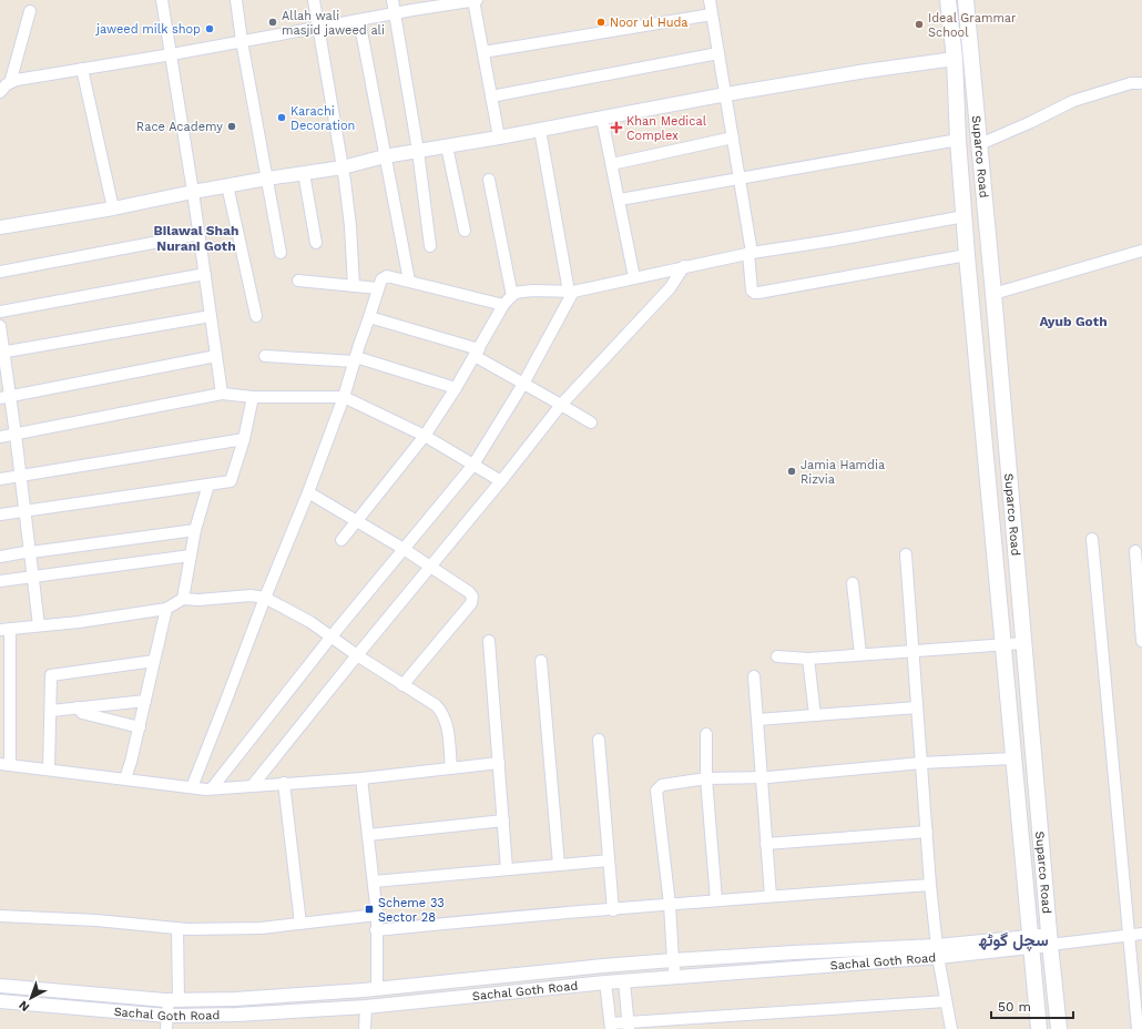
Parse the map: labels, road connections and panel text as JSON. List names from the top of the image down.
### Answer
{
  "streets": {
    "main road": ["Suparco Road"],
    "street": ["Sachal Goth Road"]
  },
  "crossings": [
    ["Suparco Road", "Sachal Goth Road"]
  ],
  "districts": ["Bilawal Shah Nurani Goth", "Ayub Goth", "سچل گوٹھ"],
  "places": {
    "other": [
      "Allah wali masjid jaweed ali",
      "Noor ul Huda",
      "Ideal Grammar School",
      "jaweed milk shop",
      "Karachi Decoration",
      "Race Academy",
      "Jamia Hamdia Rizvia"
    ],
    "health": ["Khan Medical Complex"],
    "transit": ["Scheme 33 Sector 28"]
  },
  "scale_bar": "50 m",
  "north": "bottom left"
}
